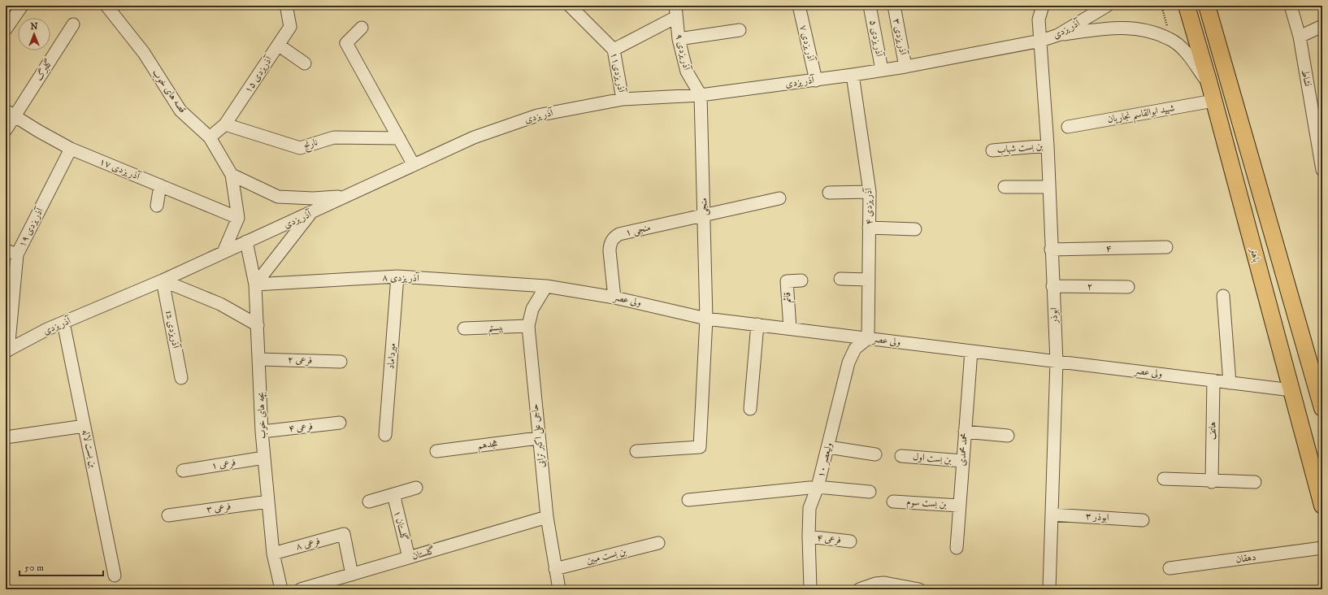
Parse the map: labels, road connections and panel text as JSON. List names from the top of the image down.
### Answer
{
  "streets": {
    "main road": ["باهنر"],
    "street": [
      "آذر یزدی",
      "آذر یزدی ۳",
      "آذر یزدی ۵",
      "آذر یزدی ۷",
      "آذر یزدی ۹",
      "گلبرگ",
      "آذر یزدی۱۱",
      "۱۵ آذریزدی",
      "نشاط",
      "قصه های خوب",
      "شهید ابوالقاسم نجاریان",
      "نارنج",
      "بن بست شهاب",
      "آذر یزدی ۱۷",
      "منجی",
      "۴ آذر یزدی",
      "آذر یزدی ۱۹",
      "منجی ۱",
      "۴",
      "۸ آذر یزدی",
      "۲",
      "قائم",
      "ولی عصر",
      "ابوذر",
      "بیستم",
      "آذریزدی 12",
      "میرداماد",
      "فرعی ۲",
      "بچه های خوب",
      "فرعی ۴",
      "هاتف",
      "حاجی علی اکبر ترابی",
      "هجدهم",
      "بن بست لاله",
      "محمد محمدی",
      "بن بست اول",
      "۱۰ ولیعصر",
      "فرعی ۱",
      "بن بست سوم",
      "فرعی ۳",
      "ابوذر ۳",
      "گلستان ۱",
      "فرعی ۸",
      "گلستان",
      "بن بست مبین",
      "دهقان"
    ]
  },
  "crossings": [
    ["آذر یزدی", "آذر یزدی ۳"],
    ["آذر یزدی", "آذر یزدی ۵"],
    ["آذر یزدی", "آذر یزدی ۷"],
    ["آذر یزدی", "آذر یزدی ۹"],
    ["آذر یزدی", "آذر یزدی۱۱"],
    ["آذر یزدی", "منجی"],
    ["آذر یزدی", "۴ آذر یزدی"],
    ["آذر یزدی", "آذر یزدی ۱۹"],
    ["آذر یزدی", "ابوذر"],
    ["آذر یزدی", "آذریزدی 12"],
    ["آذر یزدی", "بچه های خوب"],
    ["آذر یزدی", "بن بست لاله"],
    ["آذر یزدی ۹", "منجی"],
    ["گلبرگ", "آذر یزدی ۱۷"],
    ["۱۵ آذریزدی", "قصه های خوب"],
    ["۱۵ آذریزدی", "نارنج"],
    ["قصه های خوب", "آذر یزدی ۱۷"],
    ["شهید ابوالقاسم نجاریان", "باهنر"],
    ["بن بست شهاب", "ابوذر"],
    ["آذر یزدی ۱۷", "آذر یزدی ۱۹"],
    ["منجی", "منجی ۱"],
    ["منجی", "ولی عصر"],
    ["۴ آذر یزدی", "ولی عصر"],
    ["۴ آذر یزدی", "۱۰ ولیعصر"],
    ["منجی ۱", "ولی عصر"],
    ["۴", "ابوذر"],
    ["باهنر", "ولی عصر"],
    ["۸ آذر یزدی", "ولی عصر"],
    ["۸ آذر یزدی", "میرداماد"],
    ["۸ آذر یزدی", "بچه های خوب"],
    ["۸ آذر یزدی", "حاجی علی اکبر ترابی"],
    ["۲", "ابوذر"],
    ["قائم", "ولی عصر"],
    ["ولی عصر", "ابوذر"],
    ["ولی عصر", "هاتف"],
    ["ولی عصر", "حاجی علی اکبر ترابی"],
    ["ولی عصر", "محمد محمدی"],
    ["ولی عصر", "۱۰ ولیعصر"],
    ["ابوذر", "ابوذر ۳"],
    ["بیستم", "حاجی علی اکبر ترابی"],
    ["فرعی ۲", "بچه های خوب"],
    ["بچه های خوب", "فرعی ۴"],
    ["بچه های خوب", "فرعی ۱"],
    ["بچه های خوب", "فرعی ۳"],
    ["بچه های خوب", "فرعی ۸"],
    ["فرعی ۴", "۱۰ ولیعصر"],
    ["حاجی علی اکبر ترابی", "هجدهم"],
    ["حاجی علی اکبر ترابی", "گلستان"],
    ["حاجی علی اکبر ترابی", "بن بست مبین"],
    ["محمد محمدی", "بن بست اول"],
    ["محمد محمدی", "بن بست سوم"],
    ["گلستان ۱", "گلستان"],
    ["فرعی ۸", "گلستان"]
  ],
  "scale_bar": "50 m",
  "north": "top"
}
